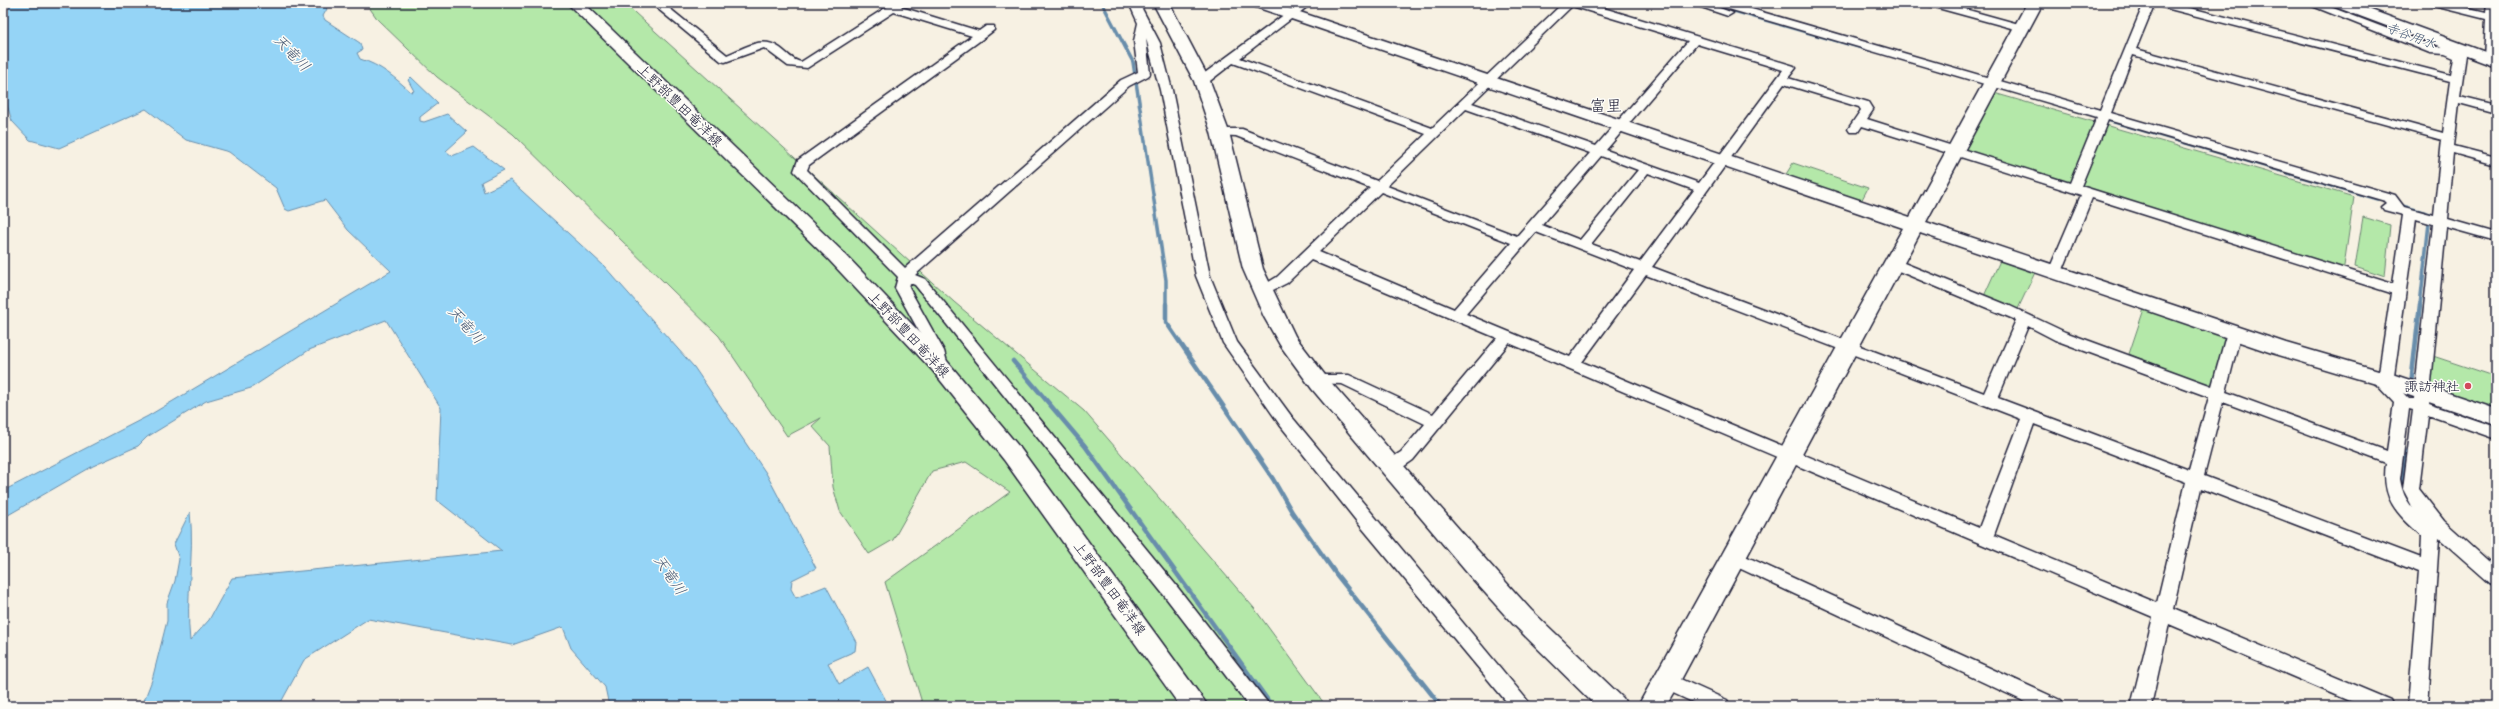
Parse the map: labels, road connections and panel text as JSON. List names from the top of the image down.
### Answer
{
  "streets": {
    "street": ["上野部豊田竜洋線"]
  },
  "districts": ["富里"],
  "water": ["寺谷用水", "天竜川"],
  "places": ["諏訪神社"]
}
